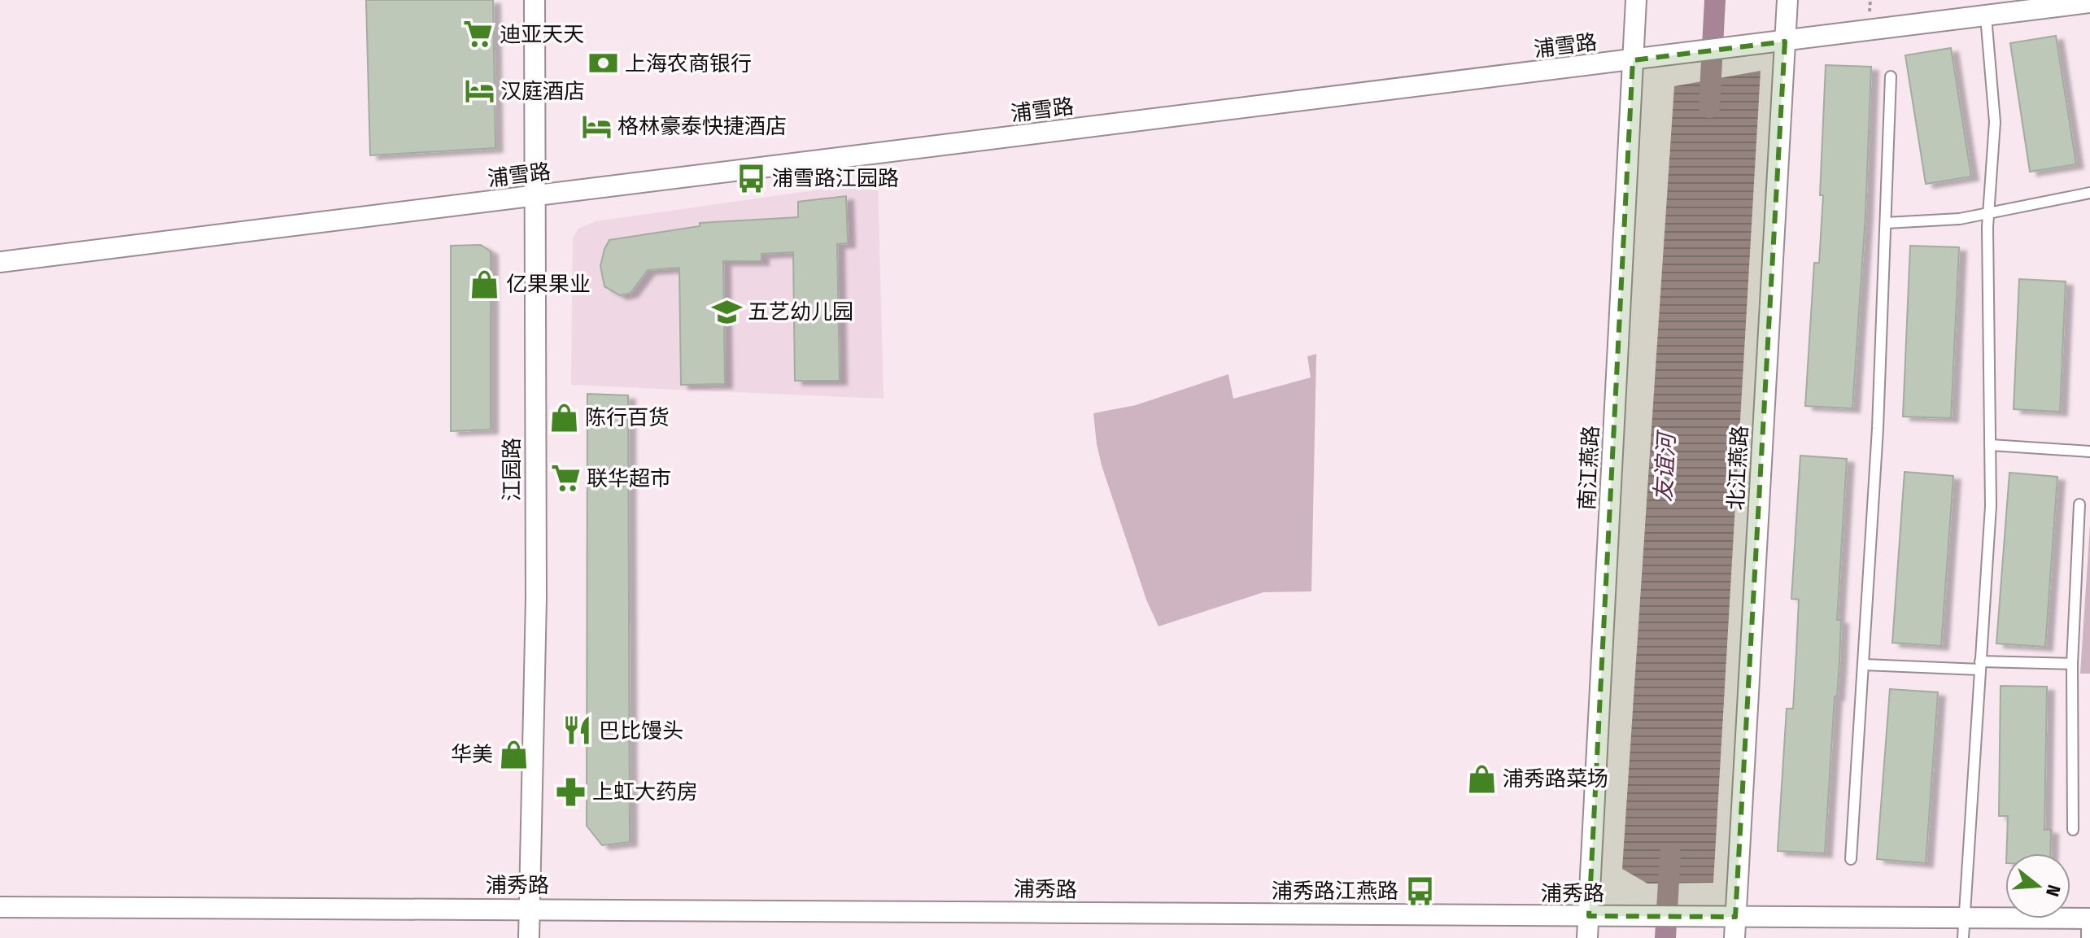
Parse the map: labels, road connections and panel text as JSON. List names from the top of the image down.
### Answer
{
  "streets": {
    "street": [
      "浦雪路",
      "南江燕路",
      "北江燕路",
      "江园路",
      "浦秀路"
    ]
  },
  "crossings": [
    ["浦雪路", "南江燕路"],
    ["浦雪路", "北江燕路"],
    ["浦雪路", "江园路"],
    ["南江燕路", "浦秀路"],
    ["北江燕路", "浦秀路"],
    ["江园路", "浦秀路"]
  ],
  "water": ["友谊河"],
  "places": {
    "supermarket": ["迪亚天天", "联华超市"],
    "bank": ["上海农商银行"],
    "hotel": ["汉庭酒店", "格林豪泰快捷酒店"],
    "bus stop": ["浦雪路江园路", "浦秀路江燕路"],
    "shop": [
      "亿果果业",
      "陈行百货",
      "华美",
      "浦秀路菜场"
    ],
    "school or university": ["五艺幼儿园"],
    "restaurant": ["巴比馒头"],
    "pharmacy": ["上虹大药房"]
  },
  "north": "right"
}
